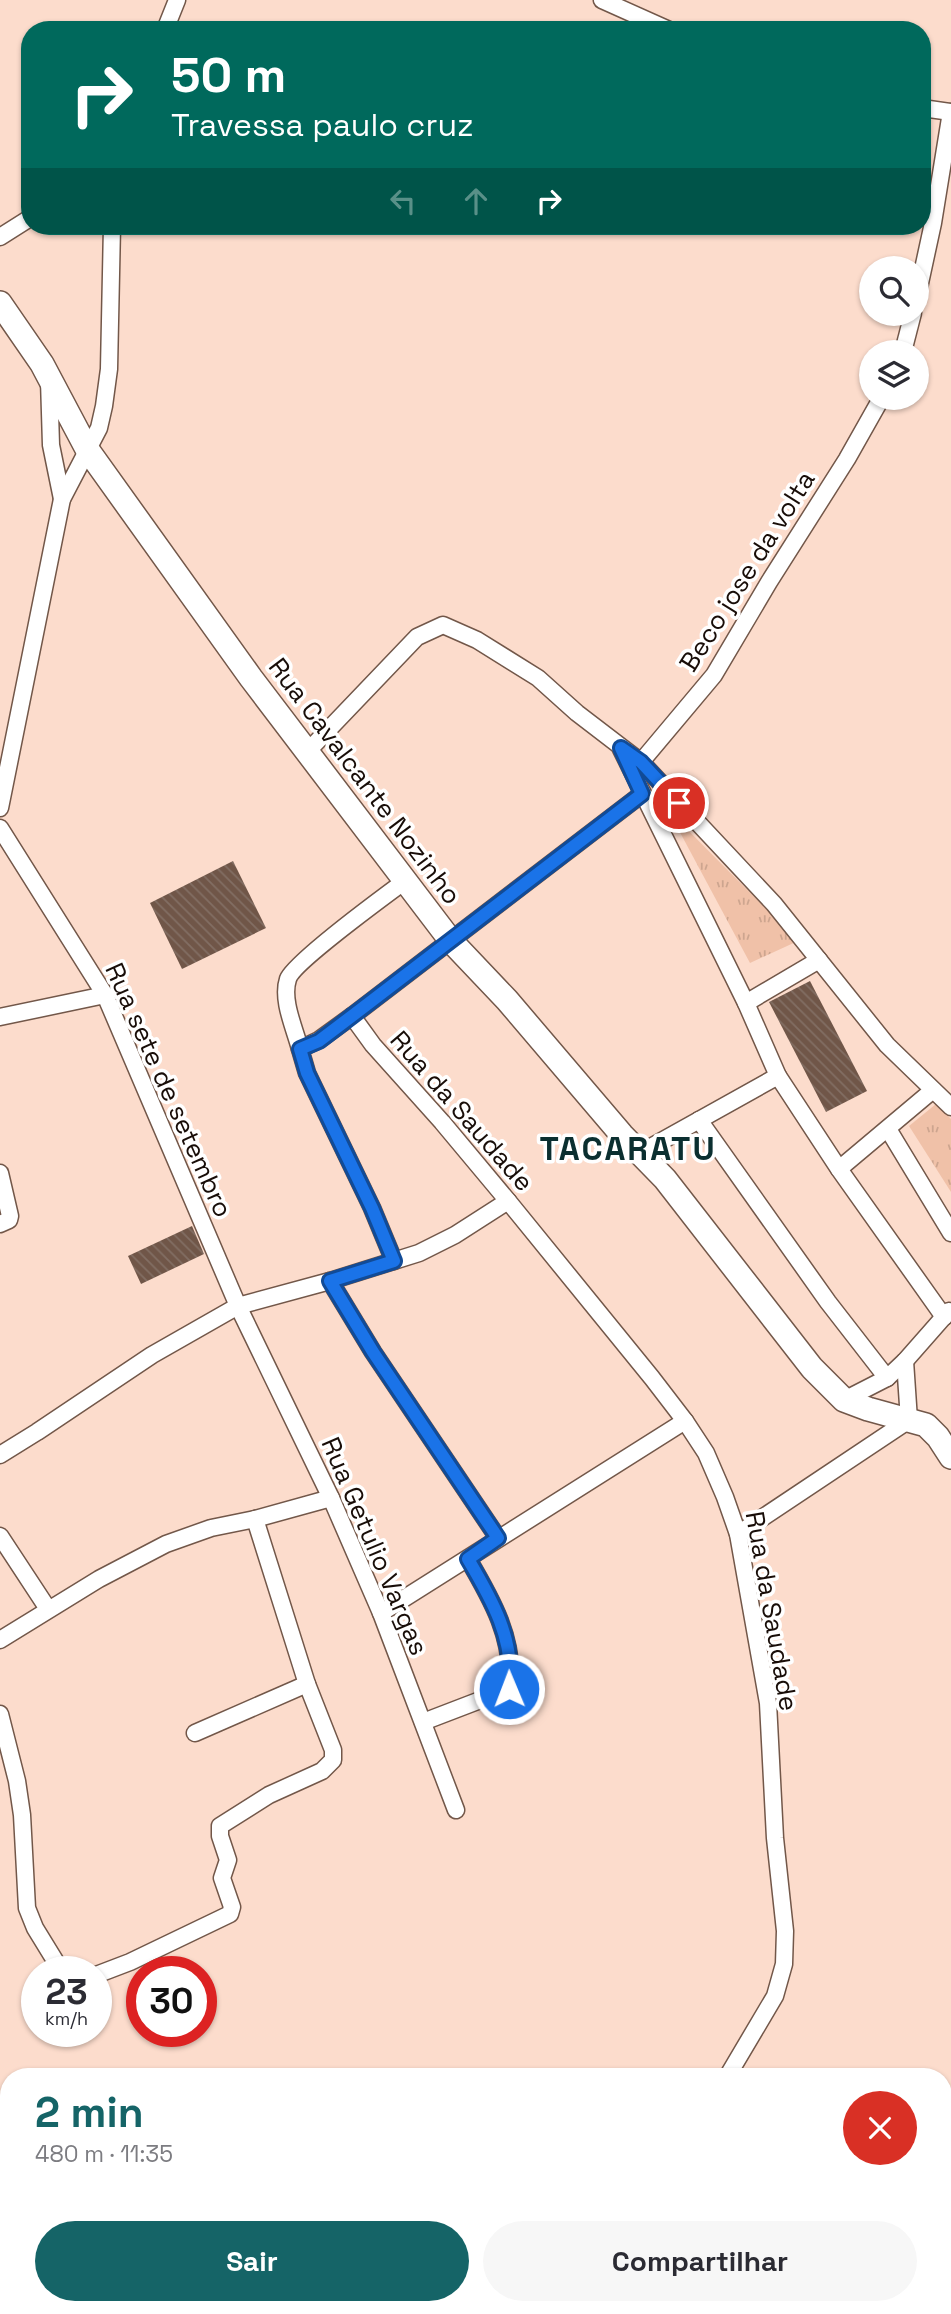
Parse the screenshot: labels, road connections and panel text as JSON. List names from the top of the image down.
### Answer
{
  "streets": {
    "main road": ["Rua Cavalcante Nozinho"],
    "street": [
      "Beco jose da volta",
      "Rua sete de setembro",
      "Rua da Saudade",
      "Rua Getulio Vargas"
    ]
  },
  "crossings": [
    ["Rua sete de setembro", "Rua Getulio Vargas"]
  ],
  "districts": ["TACARATU"],
  "page": {
    "turn": ["50 m", "Travessa paulo cruz"],
    "speed": "23 km/h",
    "limit": "30",
    "heading": ["2 min", "480 m · 11:35"],
    "buttons": ["Sair", "Compartilhar"]
  }
}
